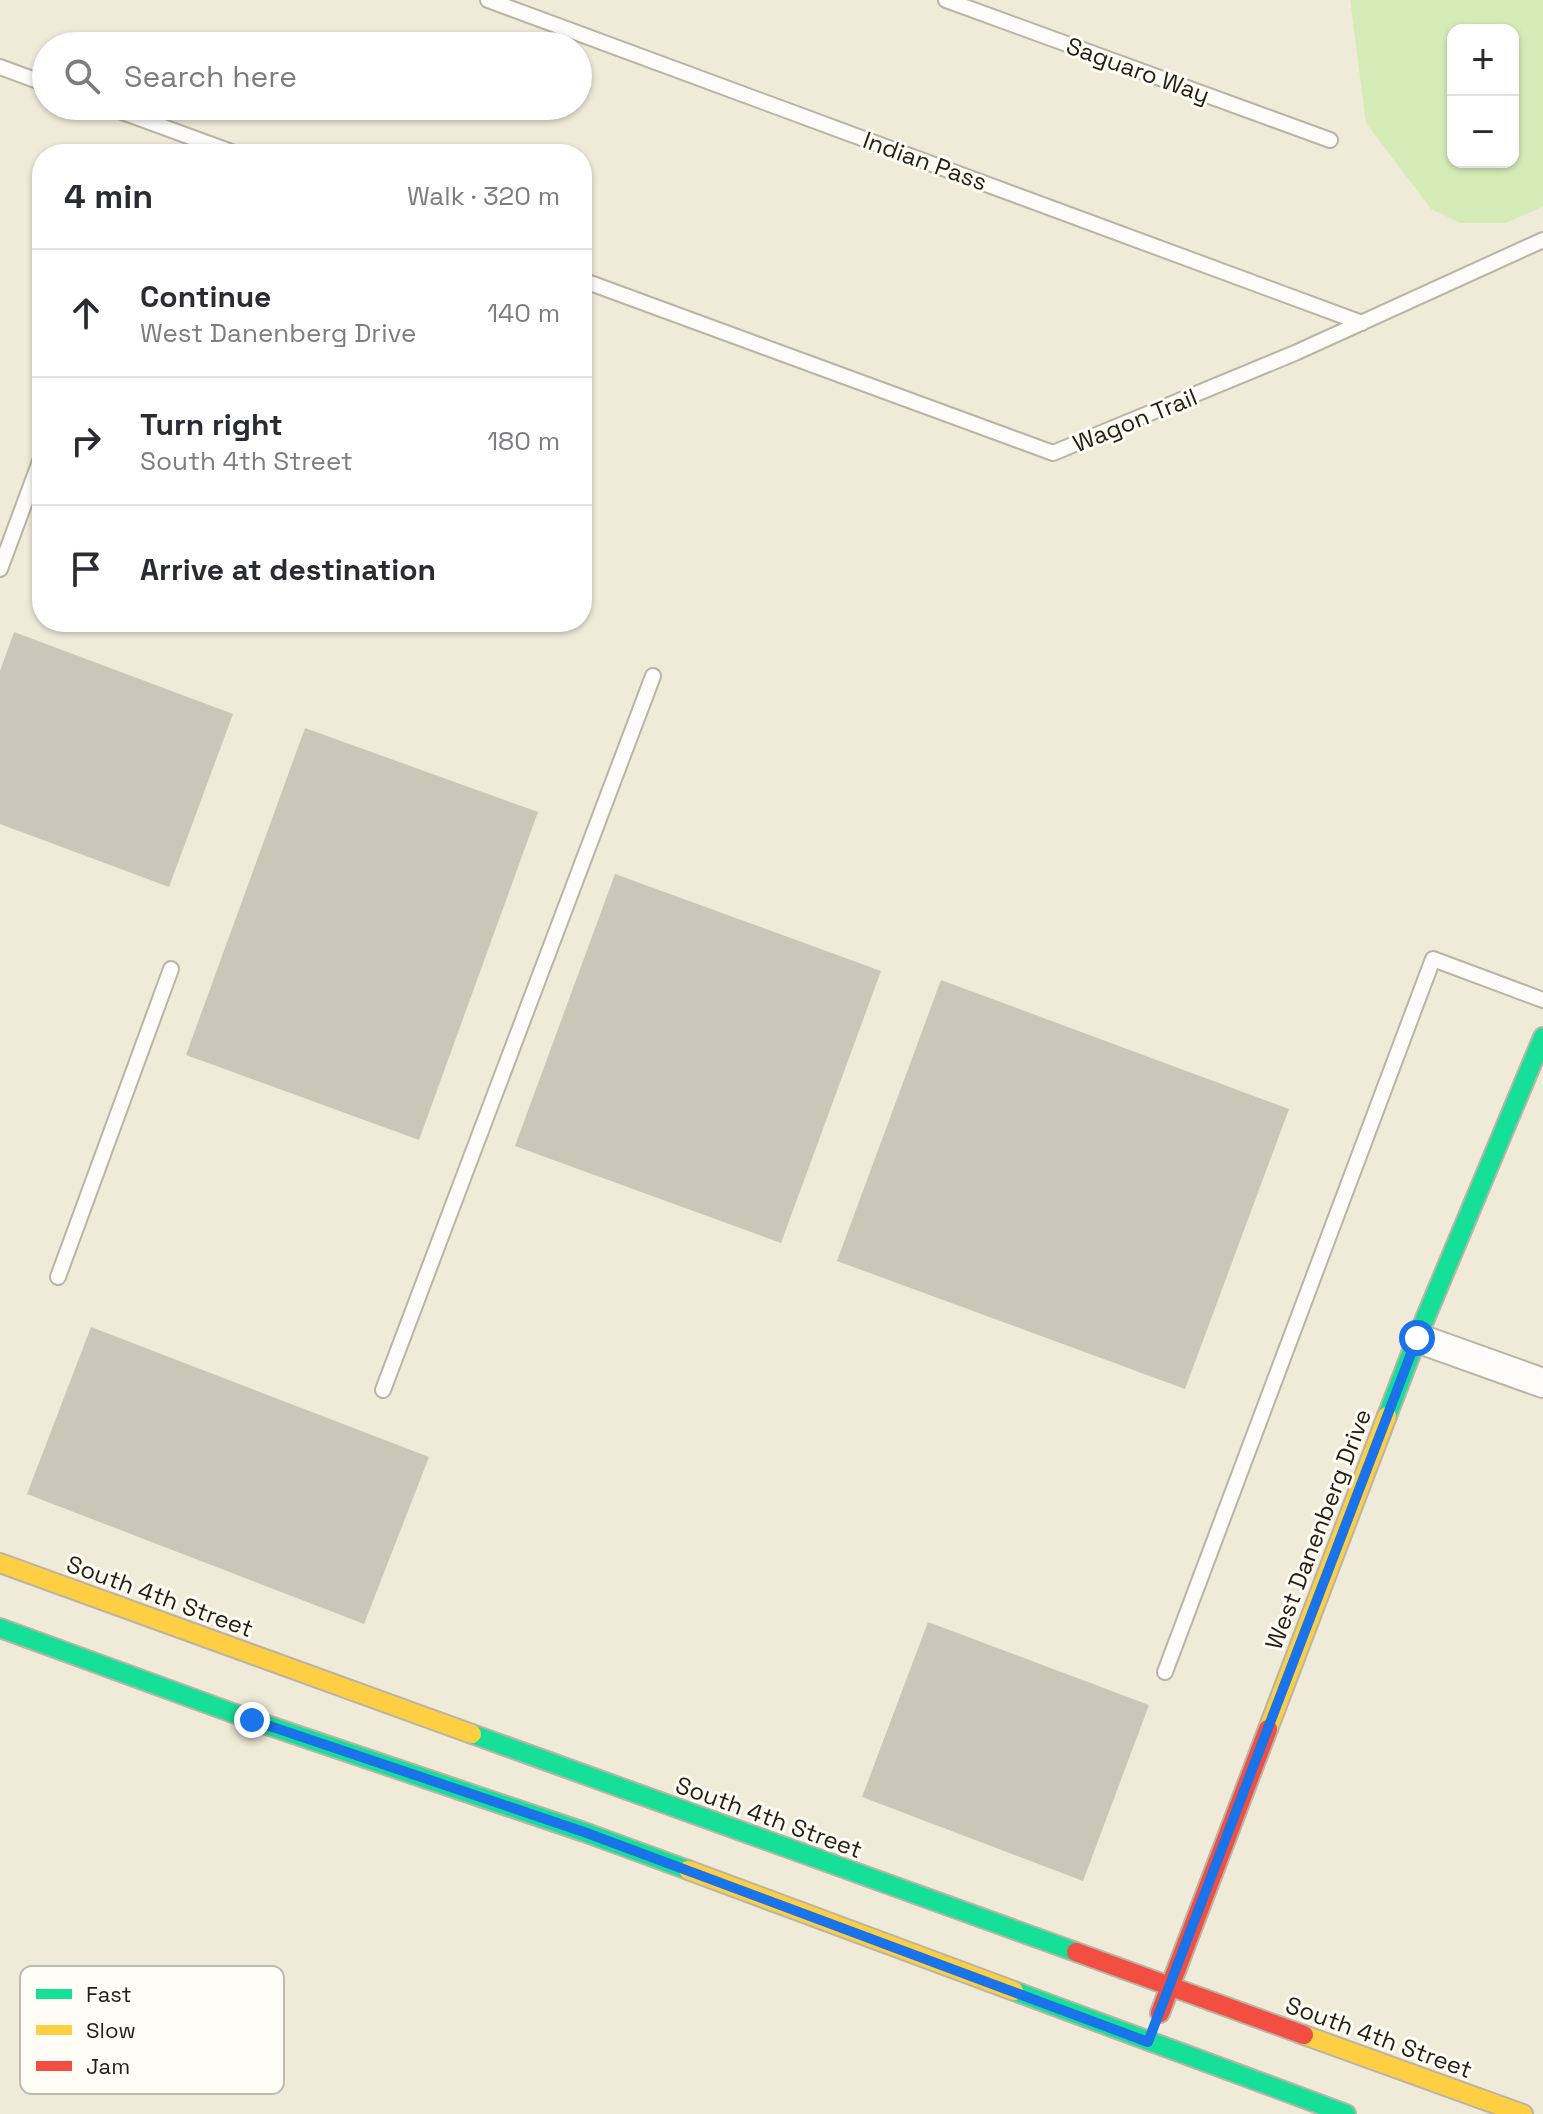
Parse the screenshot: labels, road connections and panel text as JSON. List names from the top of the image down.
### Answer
{
  "streets": {
    "main road": ["West Danenberg Drive", "South 4th Street"],
    "lane": ["Saguaro Way", "Indian Pass", "Wagon Trail"]
  },
  "crossings": [
    ["Indian Pass", "Wagon Trail"],
    ["West Danenberg Drive", "South 4th Street"]
  ],
  "legend": ["Fast", "Slow", "Jam"],
  "page": {
    "map_buttons": ["+", "−"],
    "search": "Search here",
    "heading": ["4 min", "Walk · 320 m"],
    "list": [
      ["Continue", "West Danenberg Drive", "140 m"],
      ["Turn right", "South 4th Street", "180 m"],
      "Arrive at destination"
    ]
  }
}
